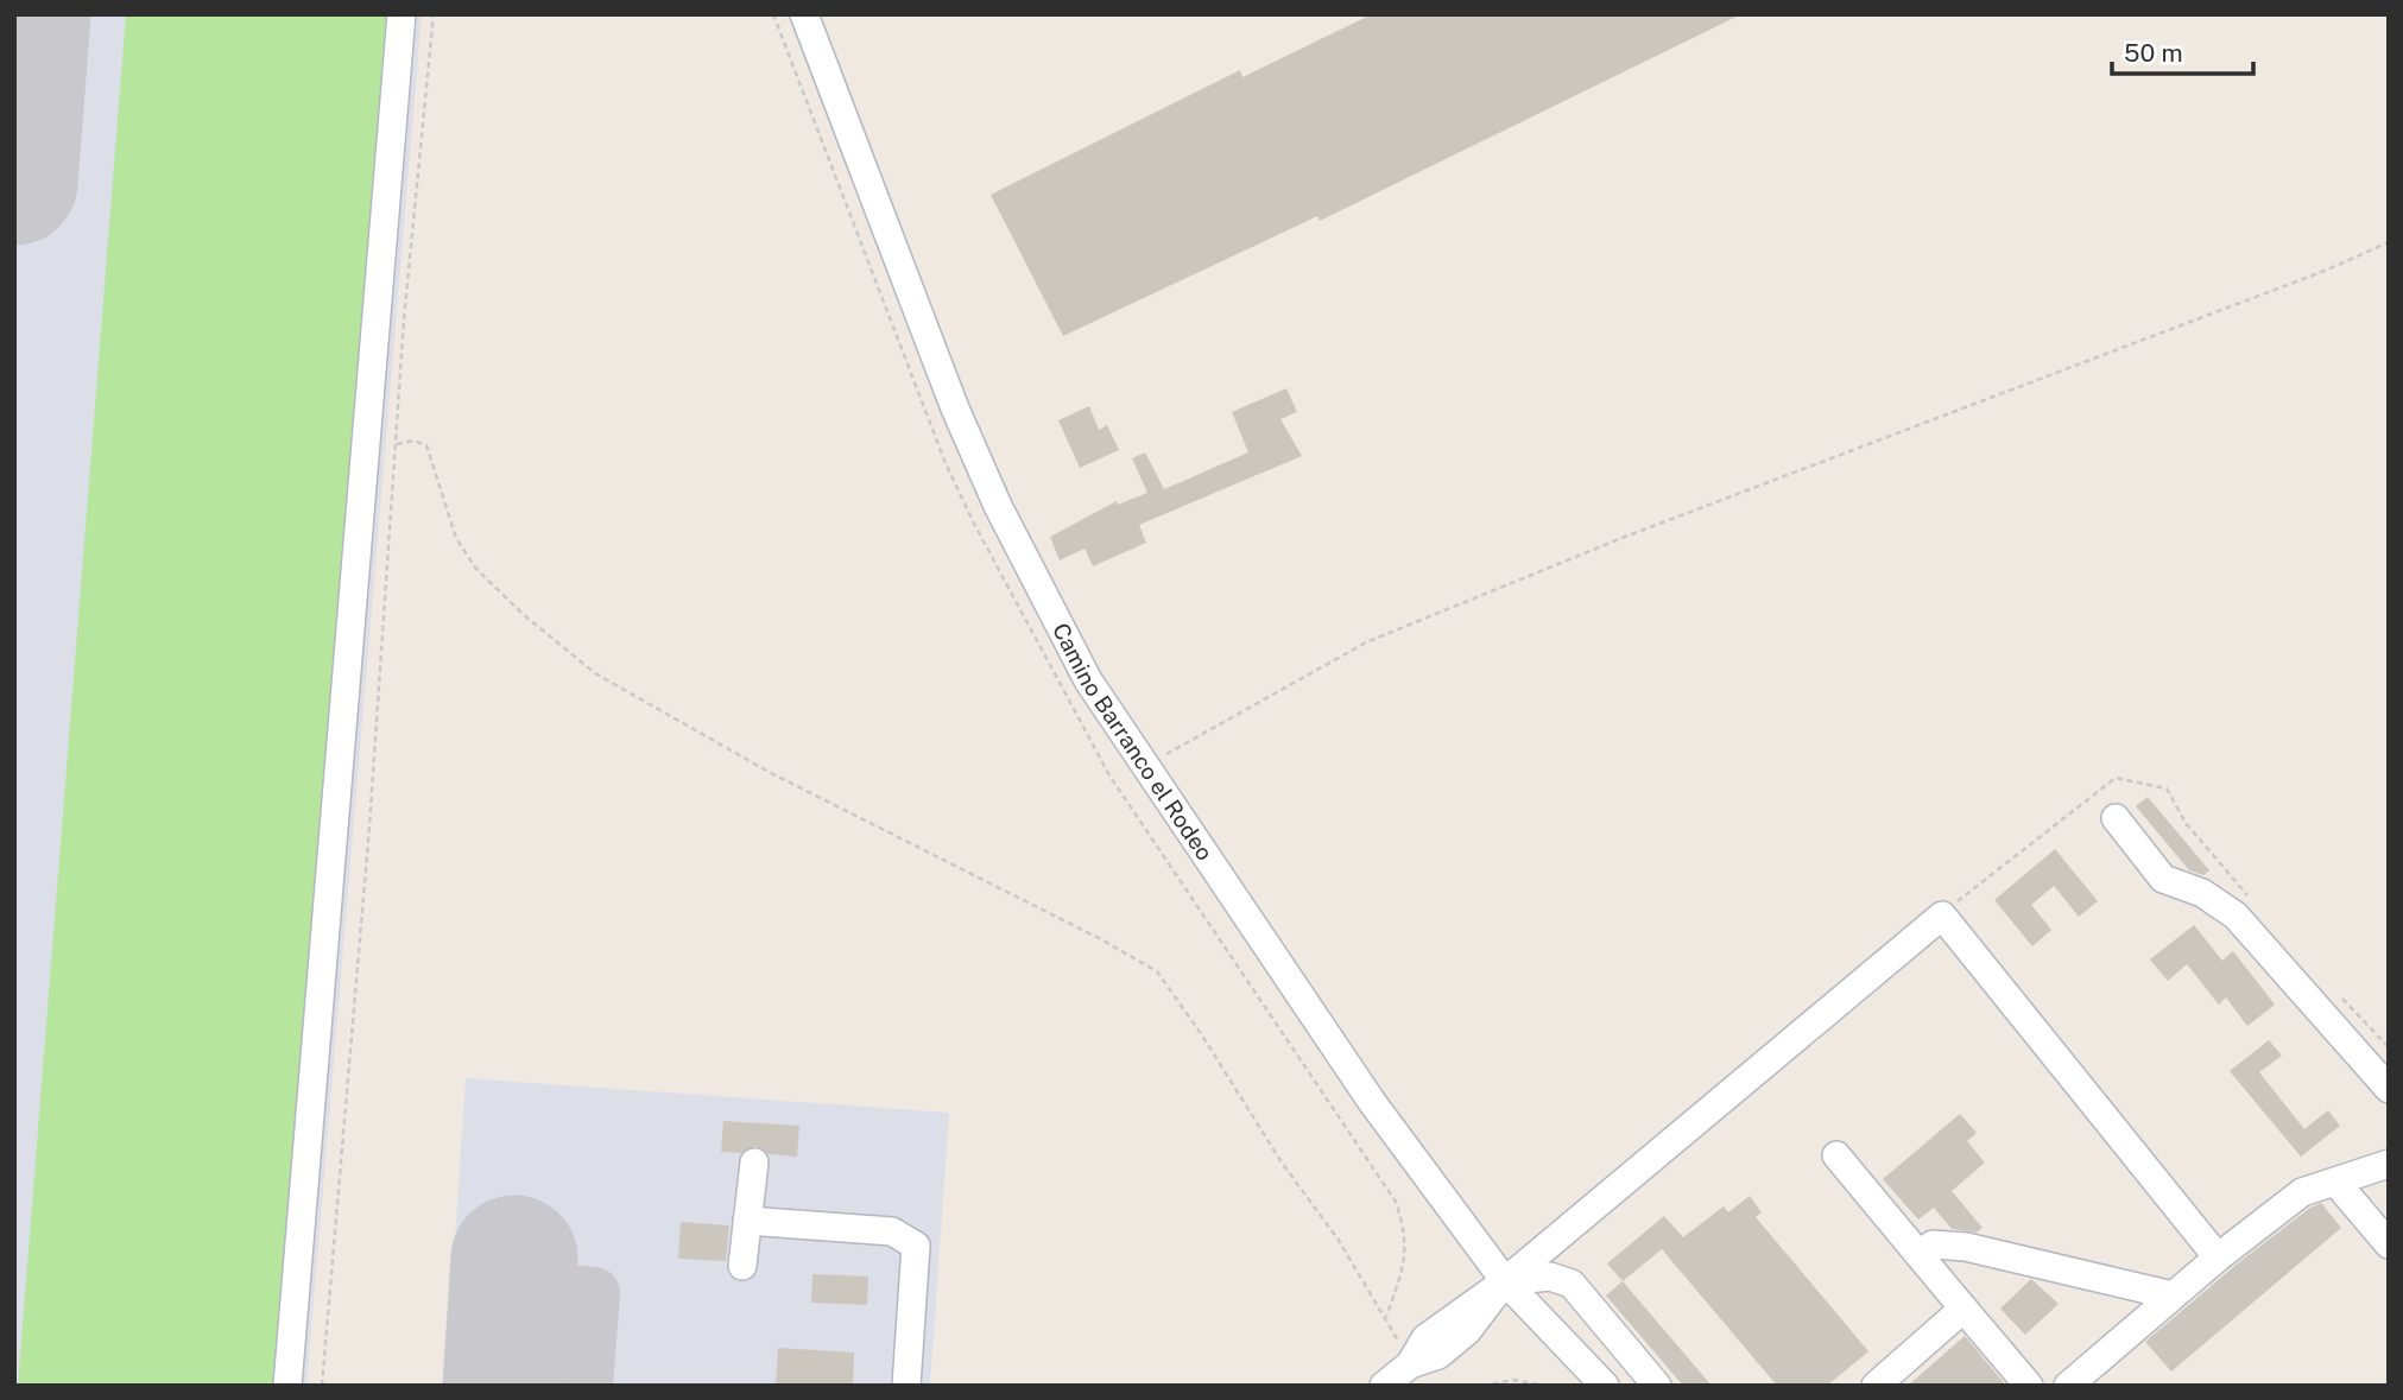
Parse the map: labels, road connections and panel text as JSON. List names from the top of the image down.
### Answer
{
  "streets": {
    "street": ["Camino Barranco el Rodeo"]
  },
  "scale_bar": "50 m"
}
